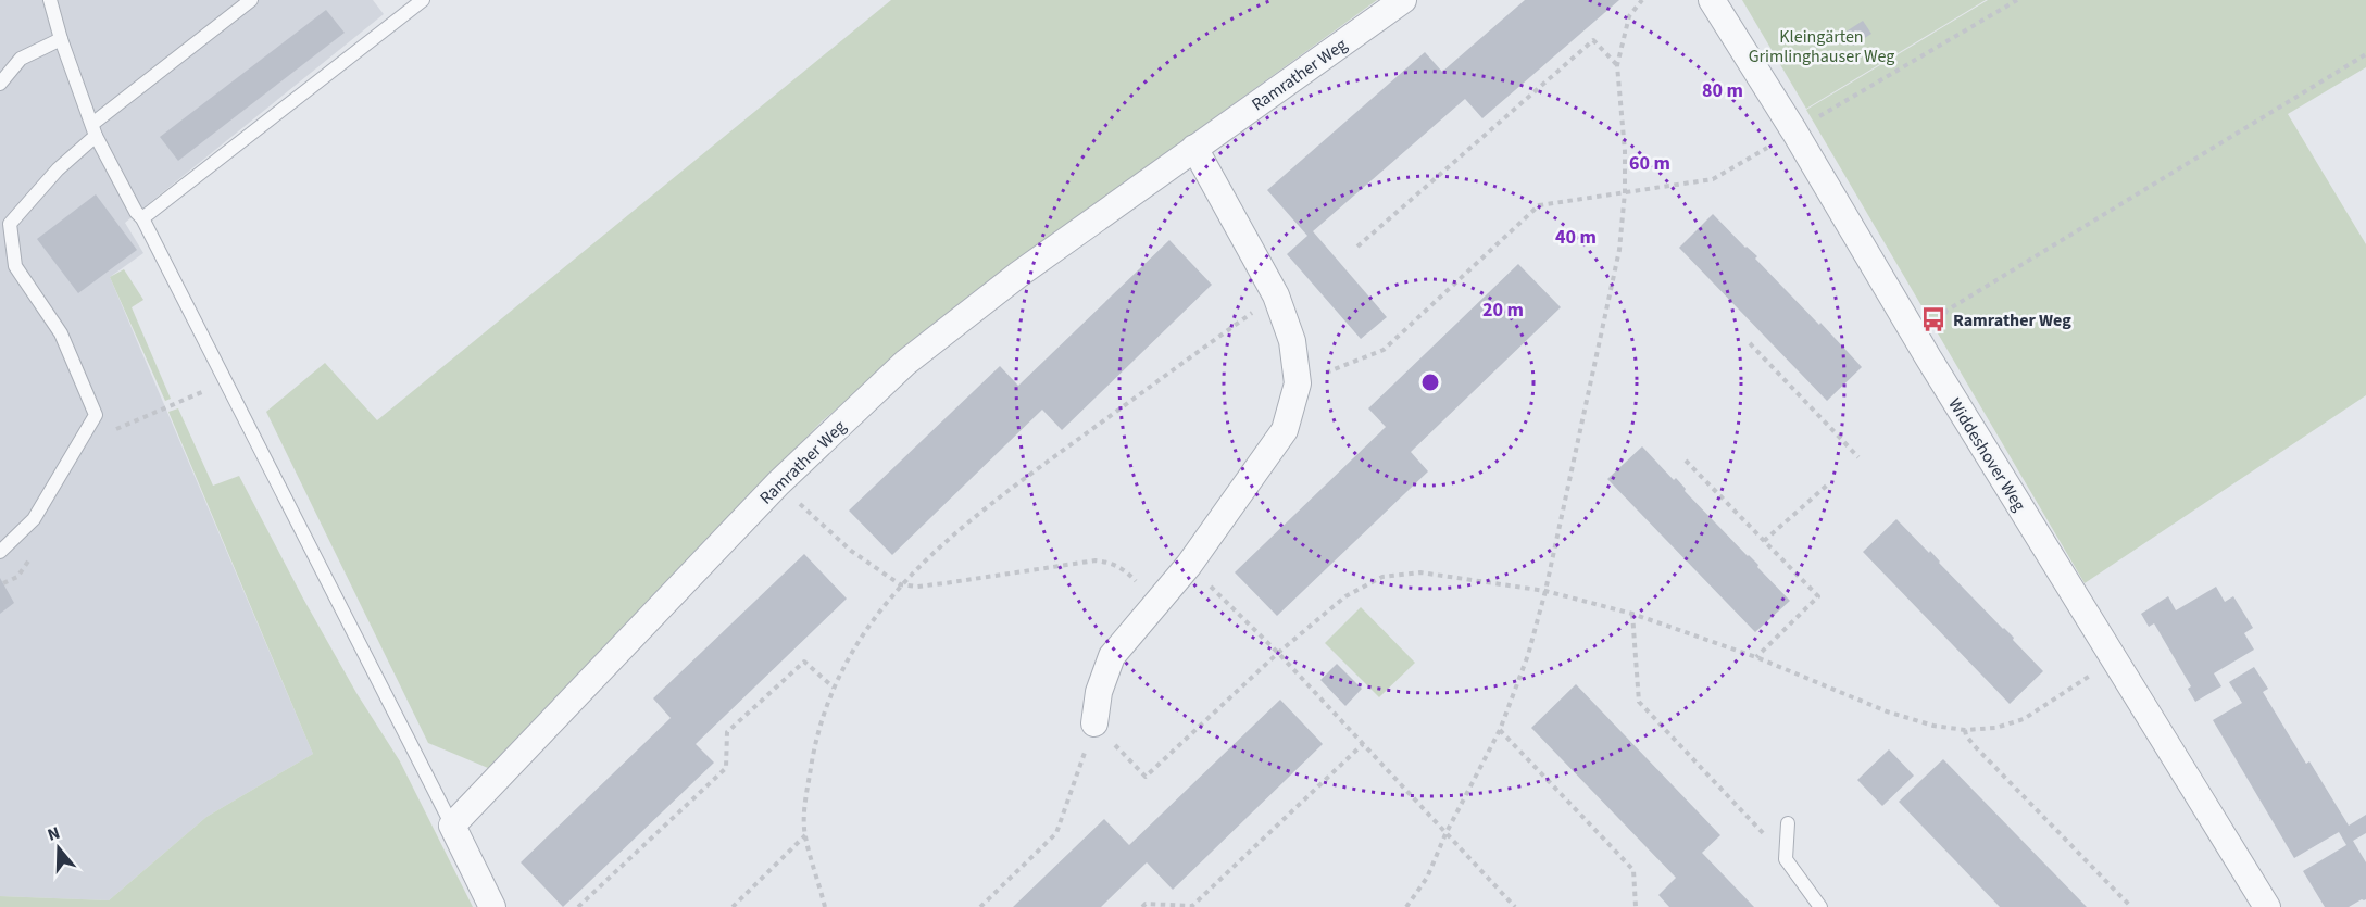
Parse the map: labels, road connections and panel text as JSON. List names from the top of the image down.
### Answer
{
  "streets": {
    "street": ["Ramrather Weg", "Widdeshover Weg"]
  },
  "parks": ["Kleingärten Grimlinghauser Weg"],
  "places": {
    "bus stop": ["Ramrather Weg"]
  },
  "north": "top",
  "rings": [
    "80 m",
    "60 m",
    "40 m",
    "20 m"
  ]
}
